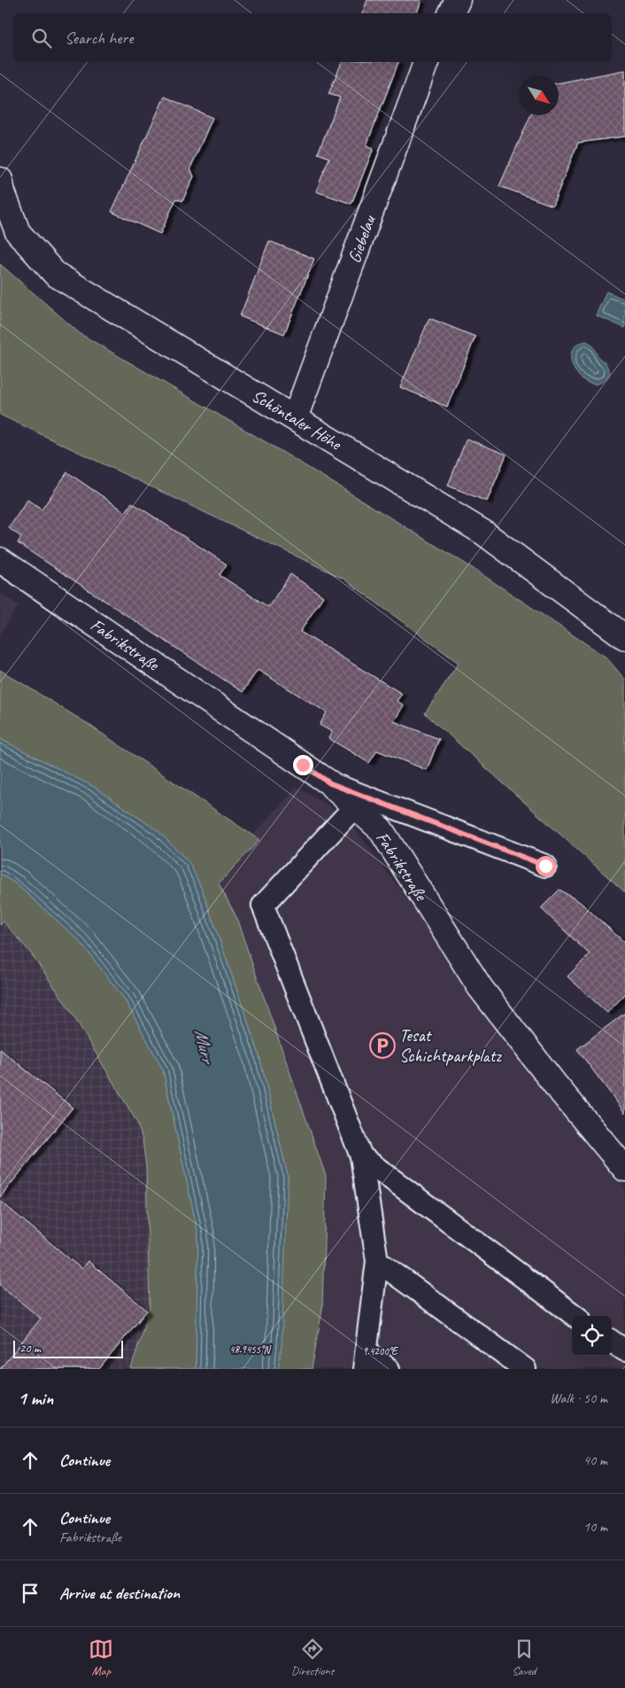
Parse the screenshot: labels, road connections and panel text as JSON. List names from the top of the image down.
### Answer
{
  "streets": {
    "street": ["Giebelau", "Schöntaler Höhe", "Fabrikstraße"]
  },
  "crossings": [
    ["Giebelau", "Schöntaler Höhe"]
  ],
  "water": ["Murr"],
  "places": {
    "parking": ["Tesat Schichtparkplatz"]
  },
  "scale_bar": "20 m",
  "north": "bottom right",
  "page": {
    "search": "Search here",
    "scale": "20 m",
    "heading": ["1 min", "Walk · 50 m"],
    "list": [
      ["Continue", "40 m"],
      ["Continue", "Fabrikstraße", "10 m"],
      "Arrive at destination"
    ],
    "nav": ["Map", "Directions", "Saved"]
  },
  "coordinates": ["48.9455°N", "9.4200°E"]
}
